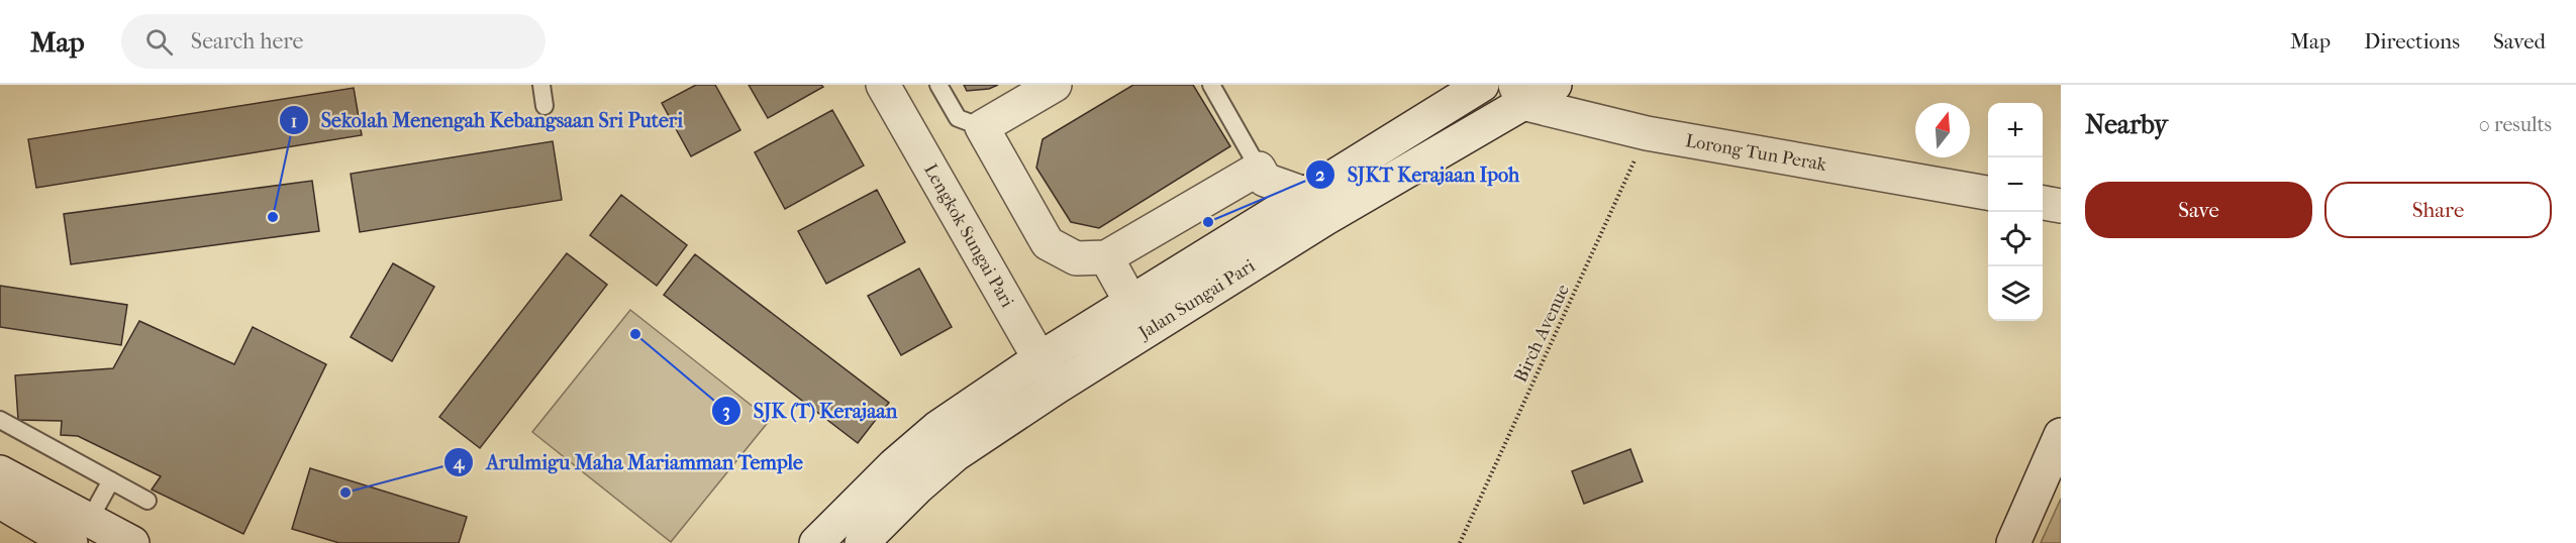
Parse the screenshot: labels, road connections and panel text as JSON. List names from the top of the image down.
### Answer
{
  "streets": {
    "main road": ["Lorong Tun Perak", "Lengkok Sungai Pari", "Jalan Sungai Pari"],
    "path": ["Birch Avenue"]
  },
  "crossings": [
    ["Lorong Tun Perak", "Jalan Sungai Pari"],
    ["Lorong Tun Perak", "Birch Avenue"],
    ["Lengkok Sungai Pari", "Jalan Sungai Pari"]
  ],
  "places": [
    "Sekolah Menengah Kebangsaan Sri Puteri",
    "SJKT Kerajaan Ipoh",
    "SJK (T) Kerajaan",
    "Arulmigu Maha Mariamman Temple"
  ],
  "north": "top",
  "page": {
    "header": "Map",
    "search": "Search here",
    "nav": ["Map", "Directions", "Saved"],
    "heading": ["Nearby", "0 results"],
    "map_buttons": ["+", "−"],
    "buttons": ["Save", "Share"]
  }
}
